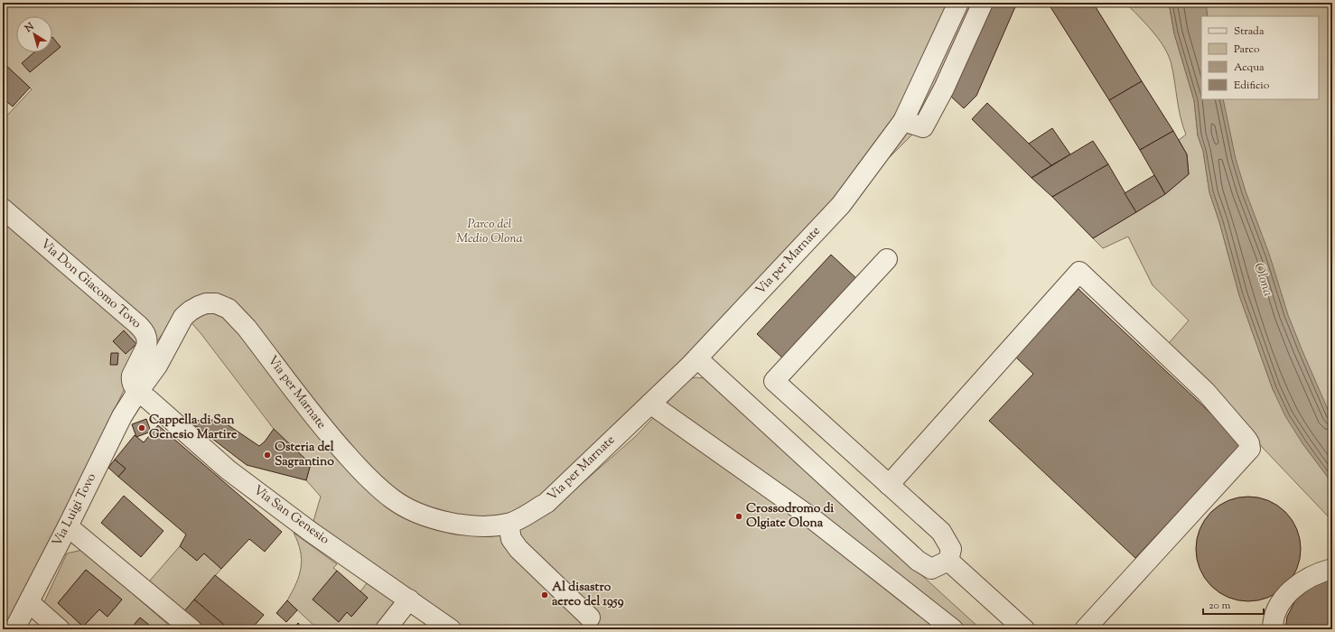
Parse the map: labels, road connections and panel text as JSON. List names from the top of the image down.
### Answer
{
  "streets": {
    "street": [
      "Via per Marnate",
      "Via Don Giacomo Tovo",
      "Via Luigi Tovo",
      "Via San Genesio"
    ]
  },
  "crossings": [
    ["Via per Marnate", "Via Don Giacomo Tovo"],
    ["Via per Marnate", "Via Luigi Tovo"],
    ["Via per Marnate", "Via San Genesio"],
    ["Via Don Giacomo Tovo", "Via Luigi Tovo"],
    ["Via Don Giacomo Tovo", "Via San Genesio"],
    ["Via Luigi Tovo", "Via San Genesio"]
  ],
  "water": ["Olona"],
  "parks": ["Parco del Medio Olona"],
  "places": [
    "Cappella di San Genesio Martire",
    "Osteria del Sagrantino",
    "Crossodromo di Olgiate Olona",
    "Al disastro aereo del 1959"
  ],
  "legend": [
    "Strada",
    "Parco",
    "Acqua",
    "Edificio"
  ],
  "scale_bar": "20 m",
  "north": "top left"
}
